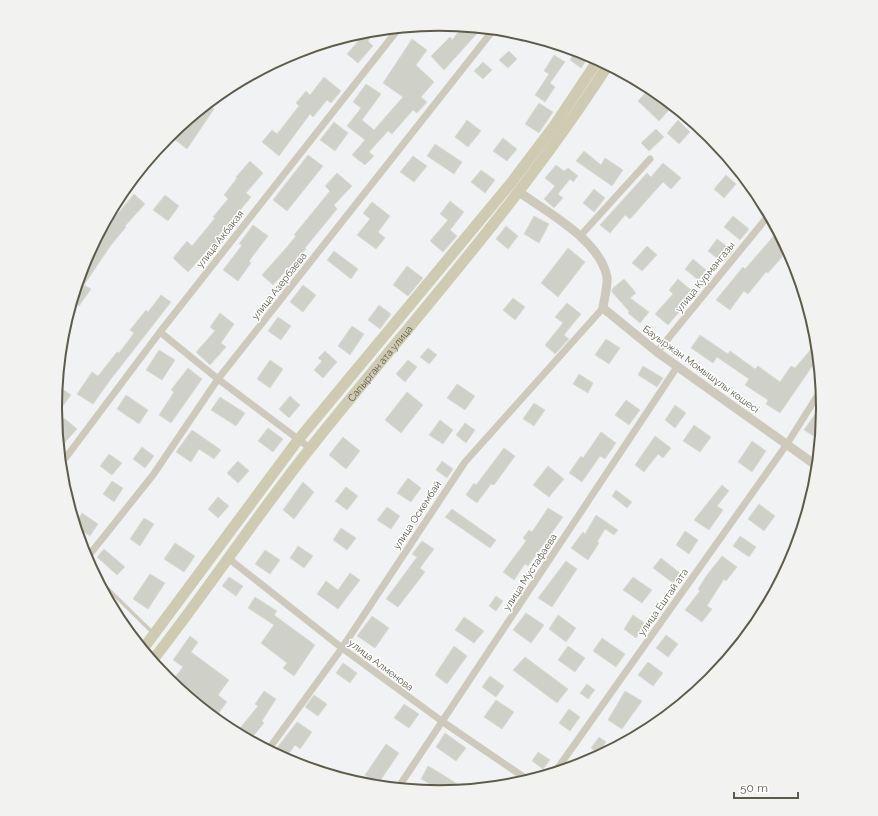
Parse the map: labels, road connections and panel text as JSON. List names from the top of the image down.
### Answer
{
  "streets": {
    "main road": ["Сапырган ата улица"],
    "street": [
      "улица Акбакая",
      "улица Курмангазы",
      "улица Азербаева",
      "Бауыржан Момышұлы көшесі",
      "улица Оскембай",
      "улица Мустафаева",
      "улица Ештай ата",
      "улица Алменова"
    ]
  },
  "crossings": [
    ["улица Курмангазы", "Бауыржан Момышұлы көшесі"],
    ["Сапырган ата улица", "улица Алменова"],
    ["Бауыржан Момышұлы көшесі", "улица Оскембай"],
    ["Бауыржан Момышұлы көшесі", "улица Мустафаева"],
    ["Бауыржан Момышұлы көшесі", "улица Ештай ата"],
    ["улица Оскембай", "улица Алменова"],
    ["улица Мустафаева", "улица Алменова"]
  ],
  "scale_bar": "50 m"
}
